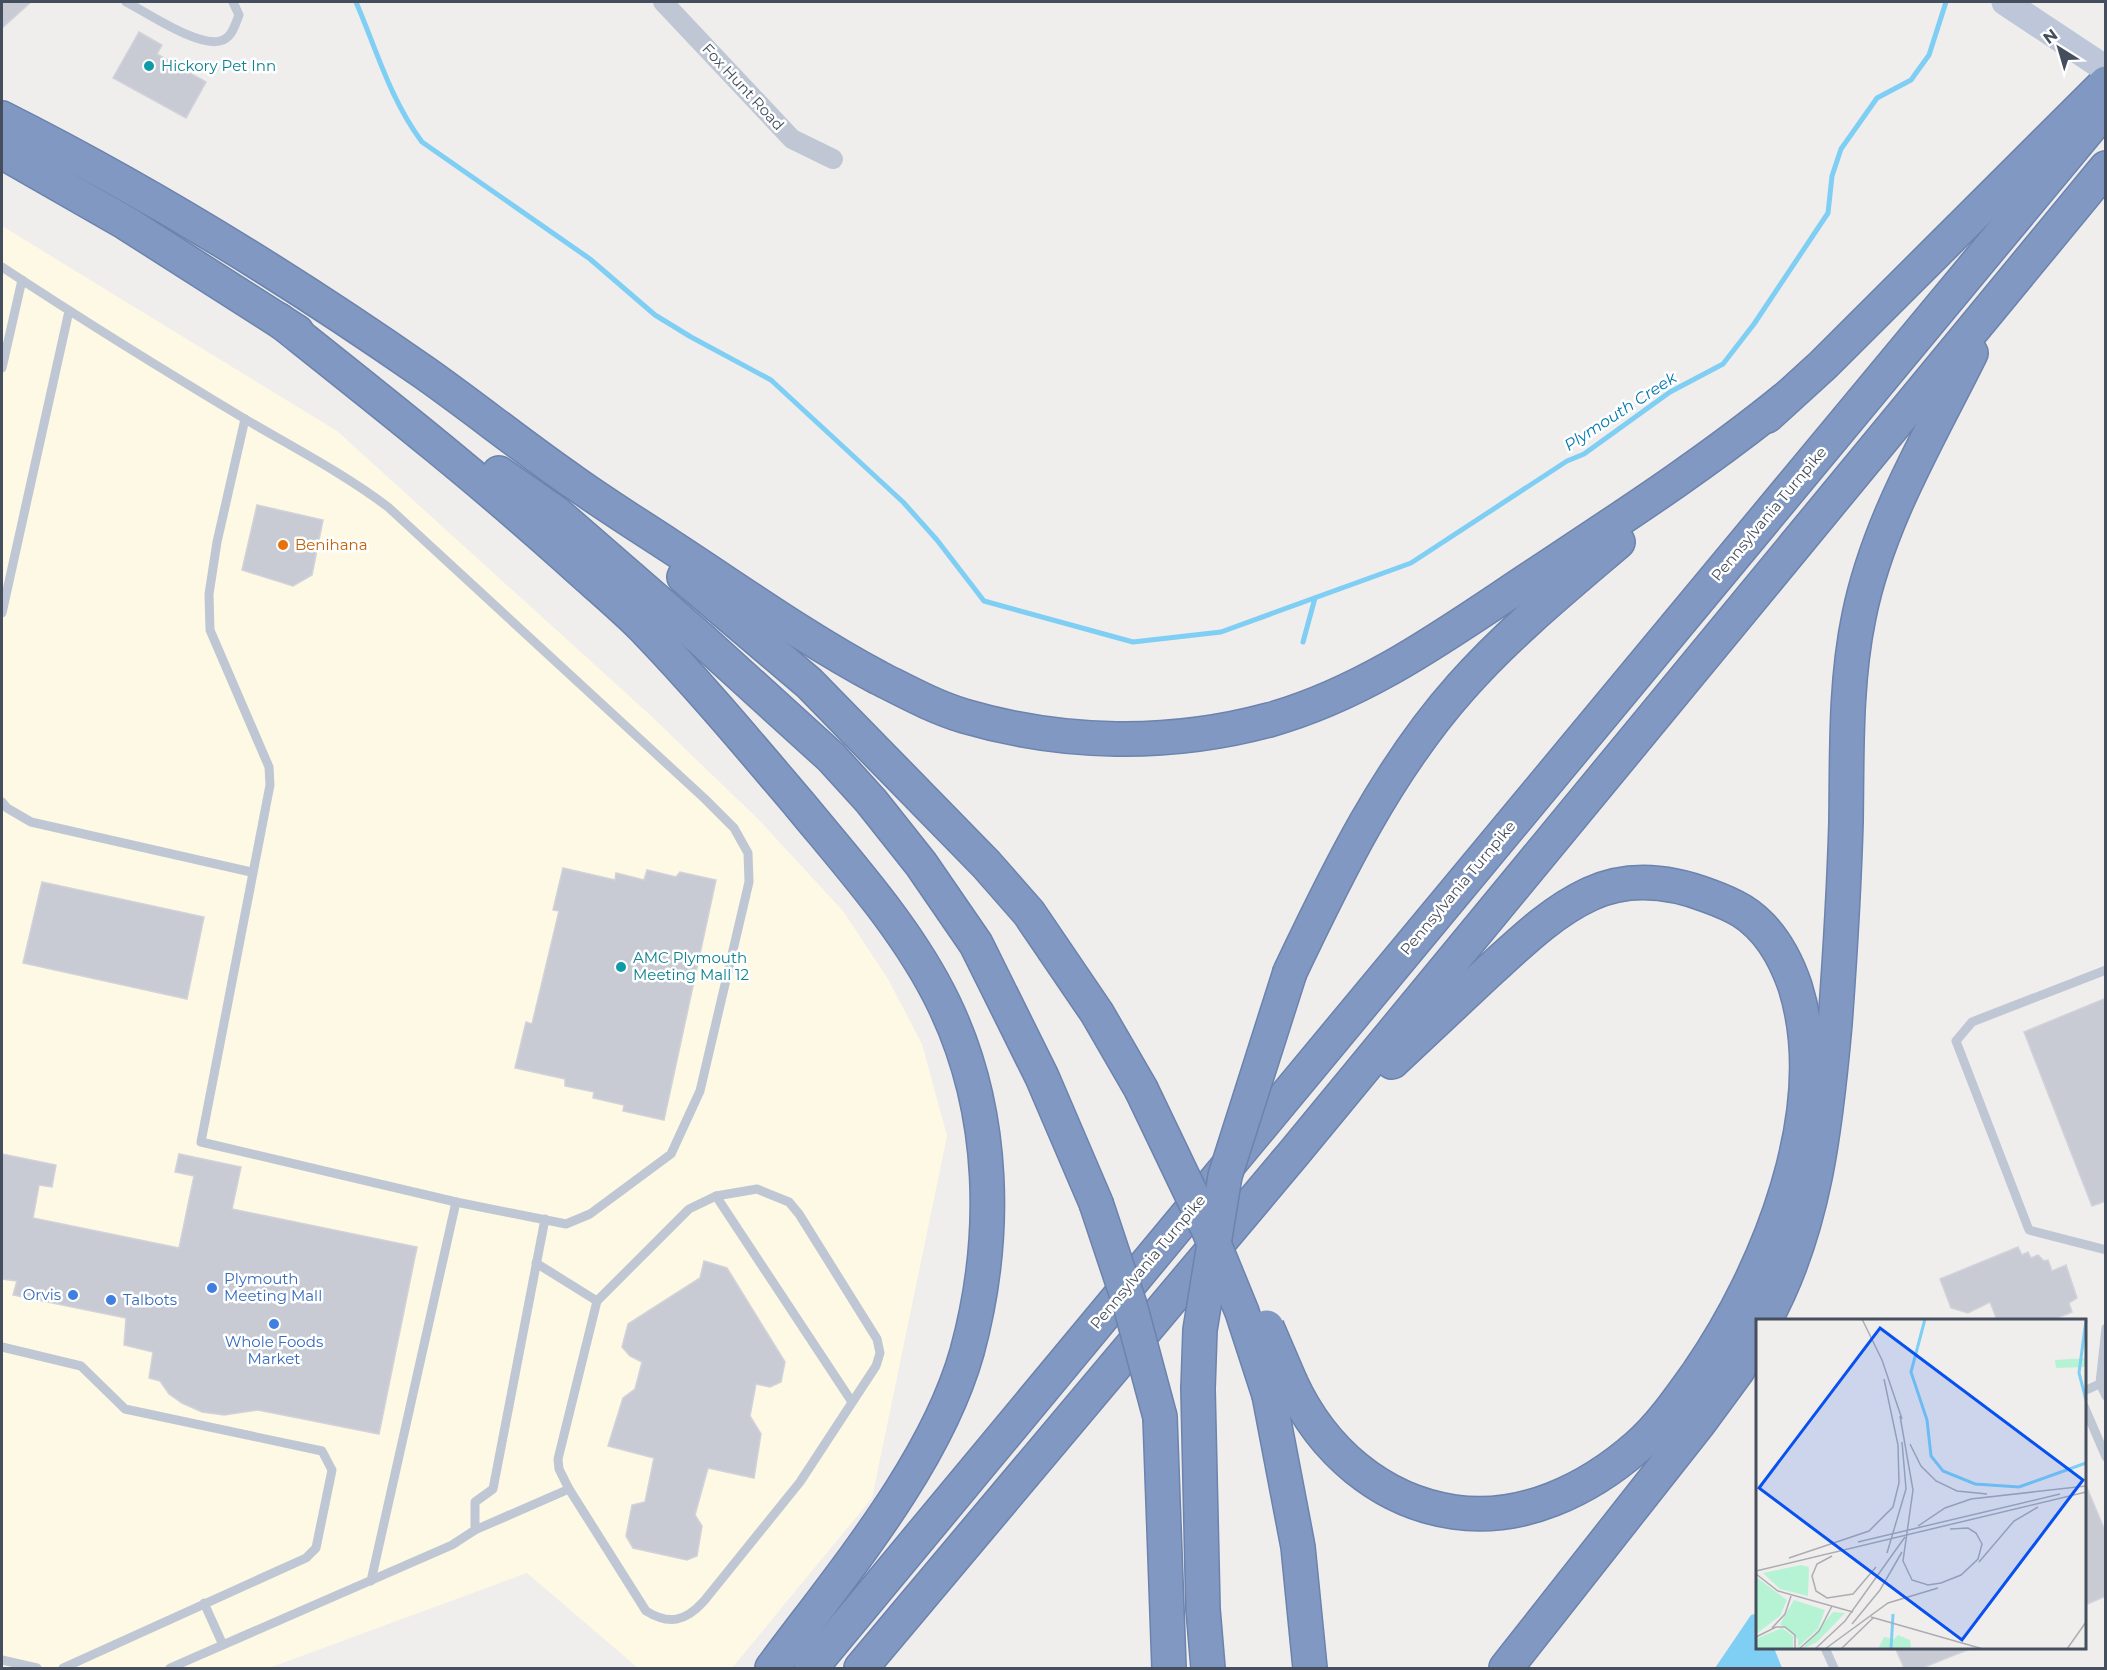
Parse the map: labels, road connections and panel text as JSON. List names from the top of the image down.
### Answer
{
  "streets": {
    "highway": ["Pennsylvania Turnpike"],
    "street": ["Fox Hunt Road"]
  },
  "water": ["Plymouth Creek"],
  "places": [
    "Hickory Pet Inn",
    "Benihana",
    "AMC Plymouth Meeting Mall 12",
    "Plymouth Meeting Mall",
    "Orvis",
    "Talbots",
    "Whole Foods Market"
  ],
  "north": "top left"
}
